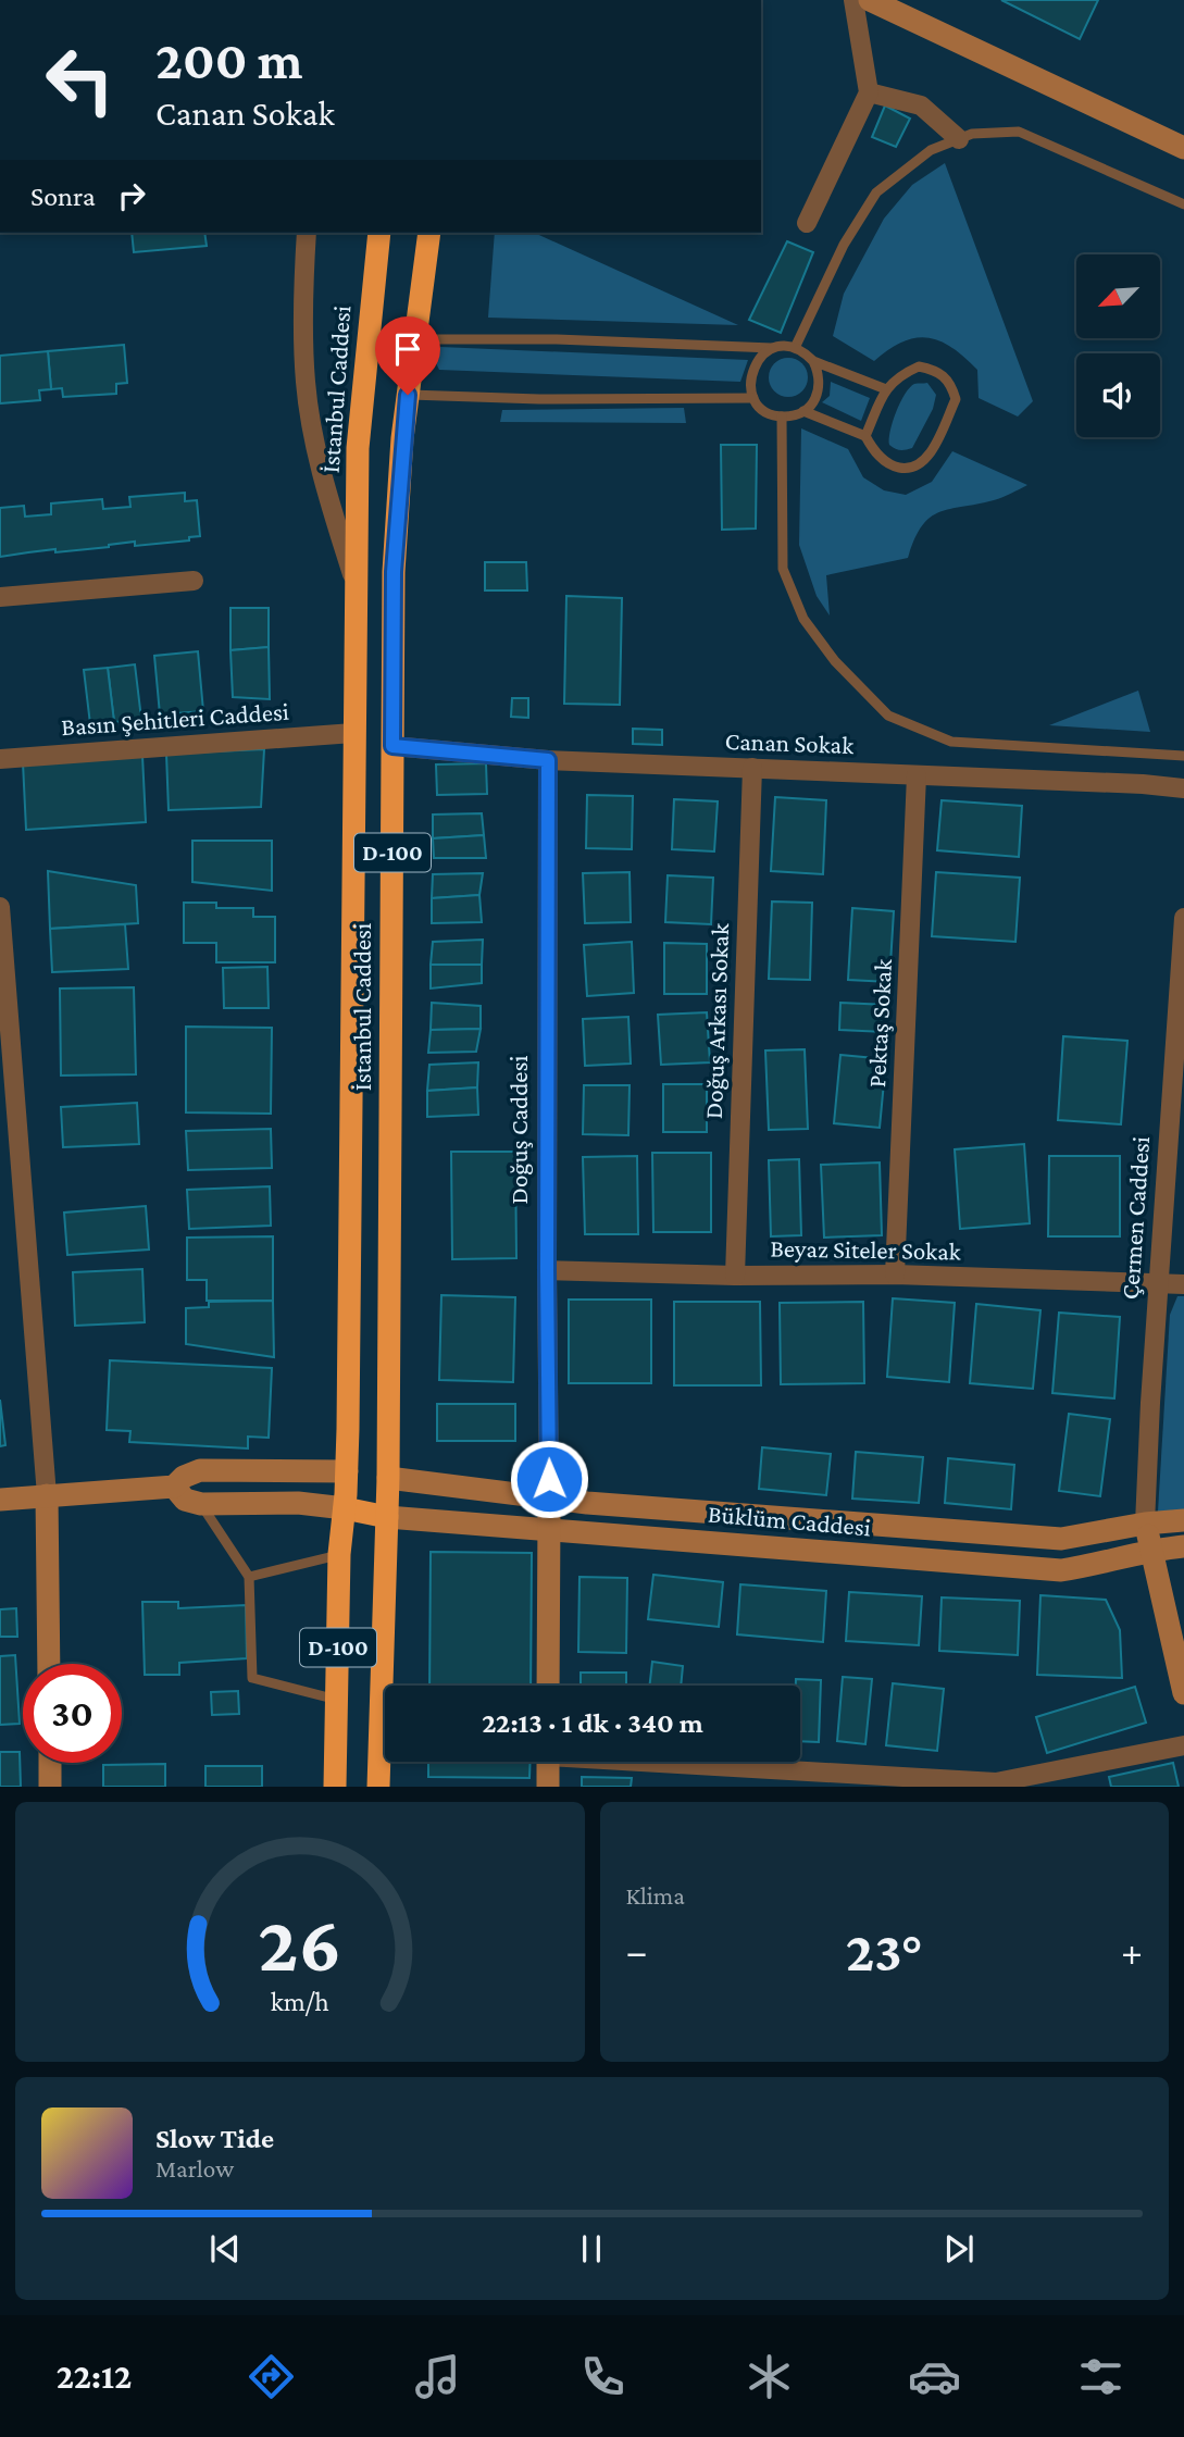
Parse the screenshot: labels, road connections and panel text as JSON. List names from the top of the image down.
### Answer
{
  "streets": {
    "highway": ["İstanbul Caddesi", "D-100"],
    "main road": ["Büklüm Caddesi"],
    "street": [
      "Basın Şehitleri Caddesi",
      "Canan Sokak",
      "Doğuş Arkası Sokak",
      "Pektaş Sokak",
      "Doğuş Caddesi",
      "Çermen Caddesi",
      "Beyaz Siteler Sokak"
    ]
  },
  "crossings": [
    ["İstanbul Caddesi", "Basın Şehitleri Caddesi"],
    ["İstanbul Caddesi", "Canan Sokak"],
    ["İstanbul Caddesi", "Büklüm Caddesi"],
    ["Canan Sokak", "Doğuş Arkası Sokak"],
    ["Canan Sokak", "Pektaş Sokak"],
    ["Canan Sokak", "Doğuş Caddesi"],
    ["Doğuş Arkası Sokak", "Beyaz Siteler Sokak"],
    ["Pektaş Sokak", "Beyaz Siteler Sokak"],
    ["Doğuş Caddesi", "Beyaz Siteler Sokak"],
    ["Doğuş Caddesi", "Büklüm Caddesi"],
    ["Çermen Caddesi", "Beyaz Siteler Sokak"],
    ["Çermen Caddesi", "Büklüm Caddesi"]
  ],
  "north": "bottom left",
  "page": {
    "turn": ["200 m", "Canan Sokak"],
    "then": "Sonra",
    "limit": "30",
    "trip": "22:13 · 1 dk · 340 m",
    "tile": "Klima",
    "heat": ["−", "23°", "+"],
    "song": ["Slow Tide", "Marlow"],
    "tabs": "22:12",
    "gauge": ["26", "km/h"]
  }
}
